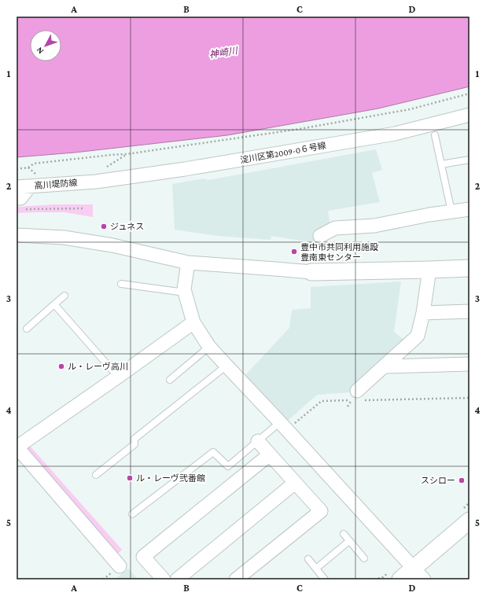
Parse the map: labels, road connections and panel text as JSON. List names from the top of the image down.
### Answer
{
  "streets": {
    "street": ["淀川区第2009-0６号線", "高川堤防線"]
  },
  "crossings": [
    ["淀川区第2009-0６号線", "高川堤防線"]
  ],
  "water": ["神崎川"],
  "places": [
    "ジュネス",
    "豊中市共同利用施設 豊南東センター",
    "ル・レーヴ高川",
    "ル・レーヴ弐番館",
    "スシロー"
  ],
  "north": "bottom left",
  "grid": {
    "columns": [
      "A",
      "B",
      "C",
      "D"
    ],
    "rows": [
      "1",
      "2",
      "3",
      "4",
      "5"
    ]
  }
}
